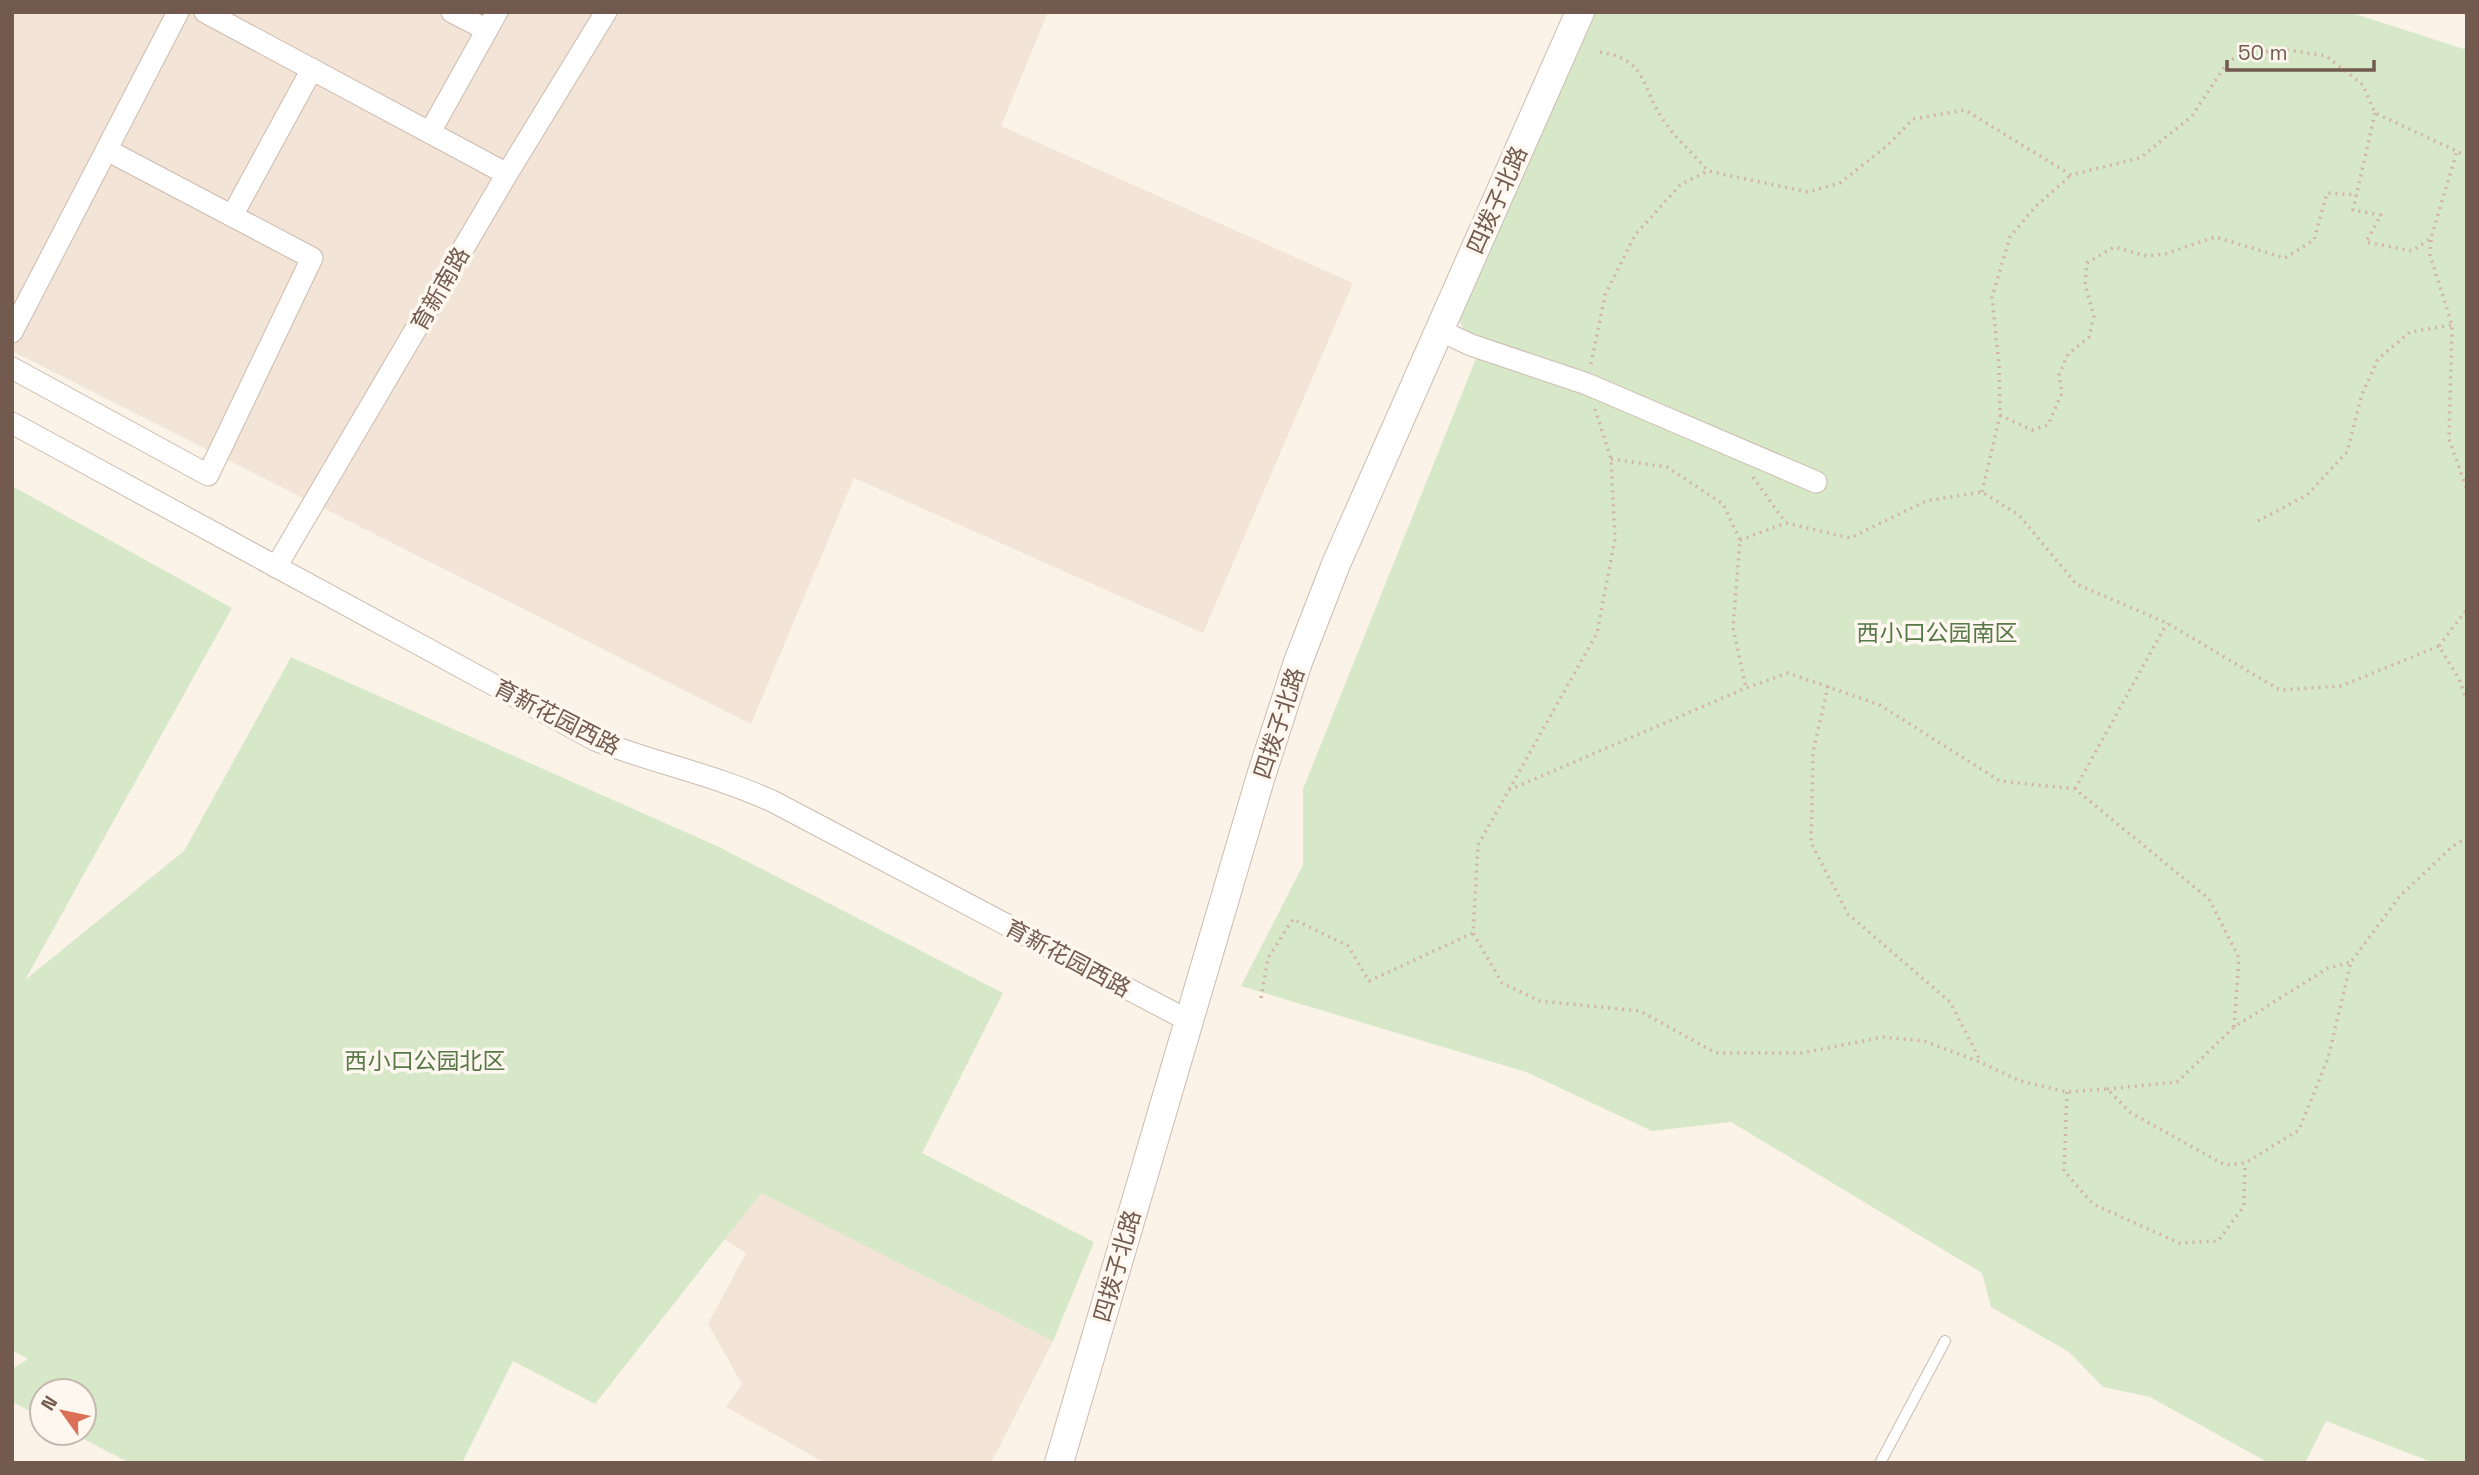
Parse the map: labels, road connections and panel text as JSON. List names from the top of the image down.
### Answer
{
  "streets": {
    "street": ["四拨子北路", "育新南路", "育新花园西路"]
  },
  "crossings": [
    ["四拨子北路", "育新花园西路"],
    ["育新南路", "育新花园西路"]
  ],
  "parks": ["西小口公园南区", "西小口公园北区"],
  "scale_bar": "50 m",
  "north": "top left"
}
